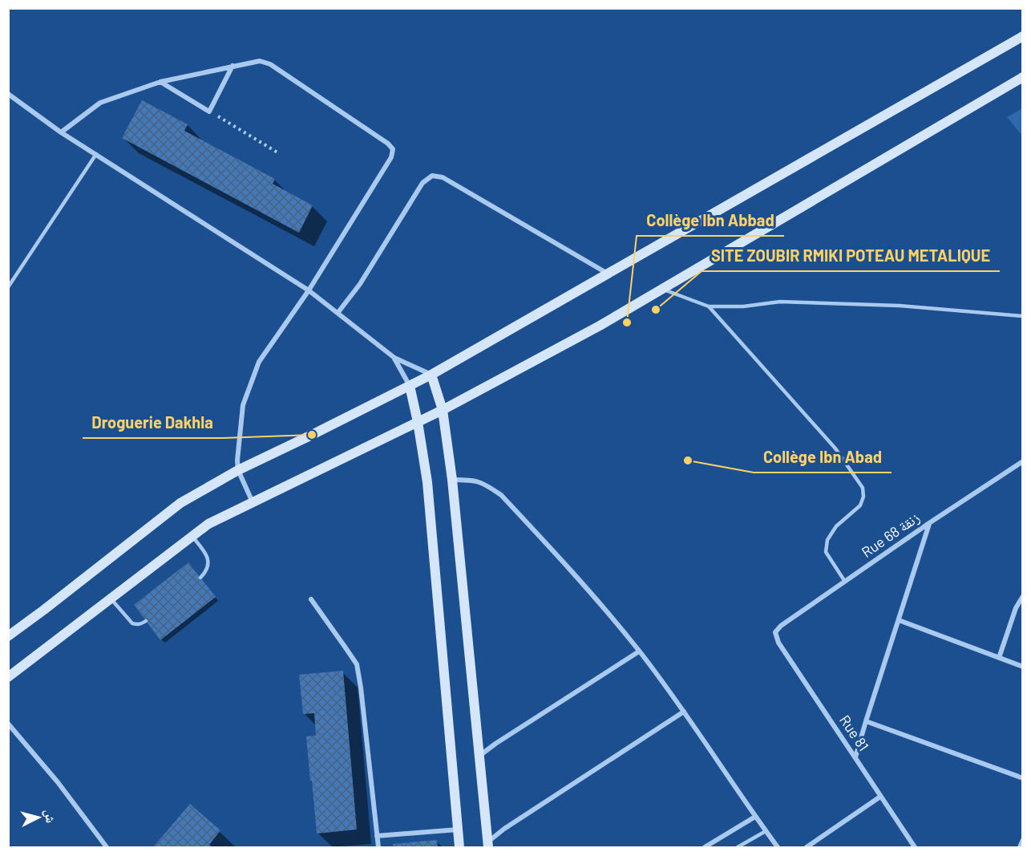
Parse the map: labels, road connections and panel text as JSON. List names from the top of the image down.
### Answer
{
  "streets": {
    "street": ["Rue 68 زنقة", "Rue 81"]
  },
  "crossings": [
    ["Rue 68 زنقة", "Rue 81"]
  ],
  "places": [
    "SITE ZOUBIR RMIKI POTEAU METALIQUE",
    "Collège Ibn Abbad",
    "Droguerie Dakhla",
    "Collège Ibn Abad"
  ],
  "north": "right"
}
